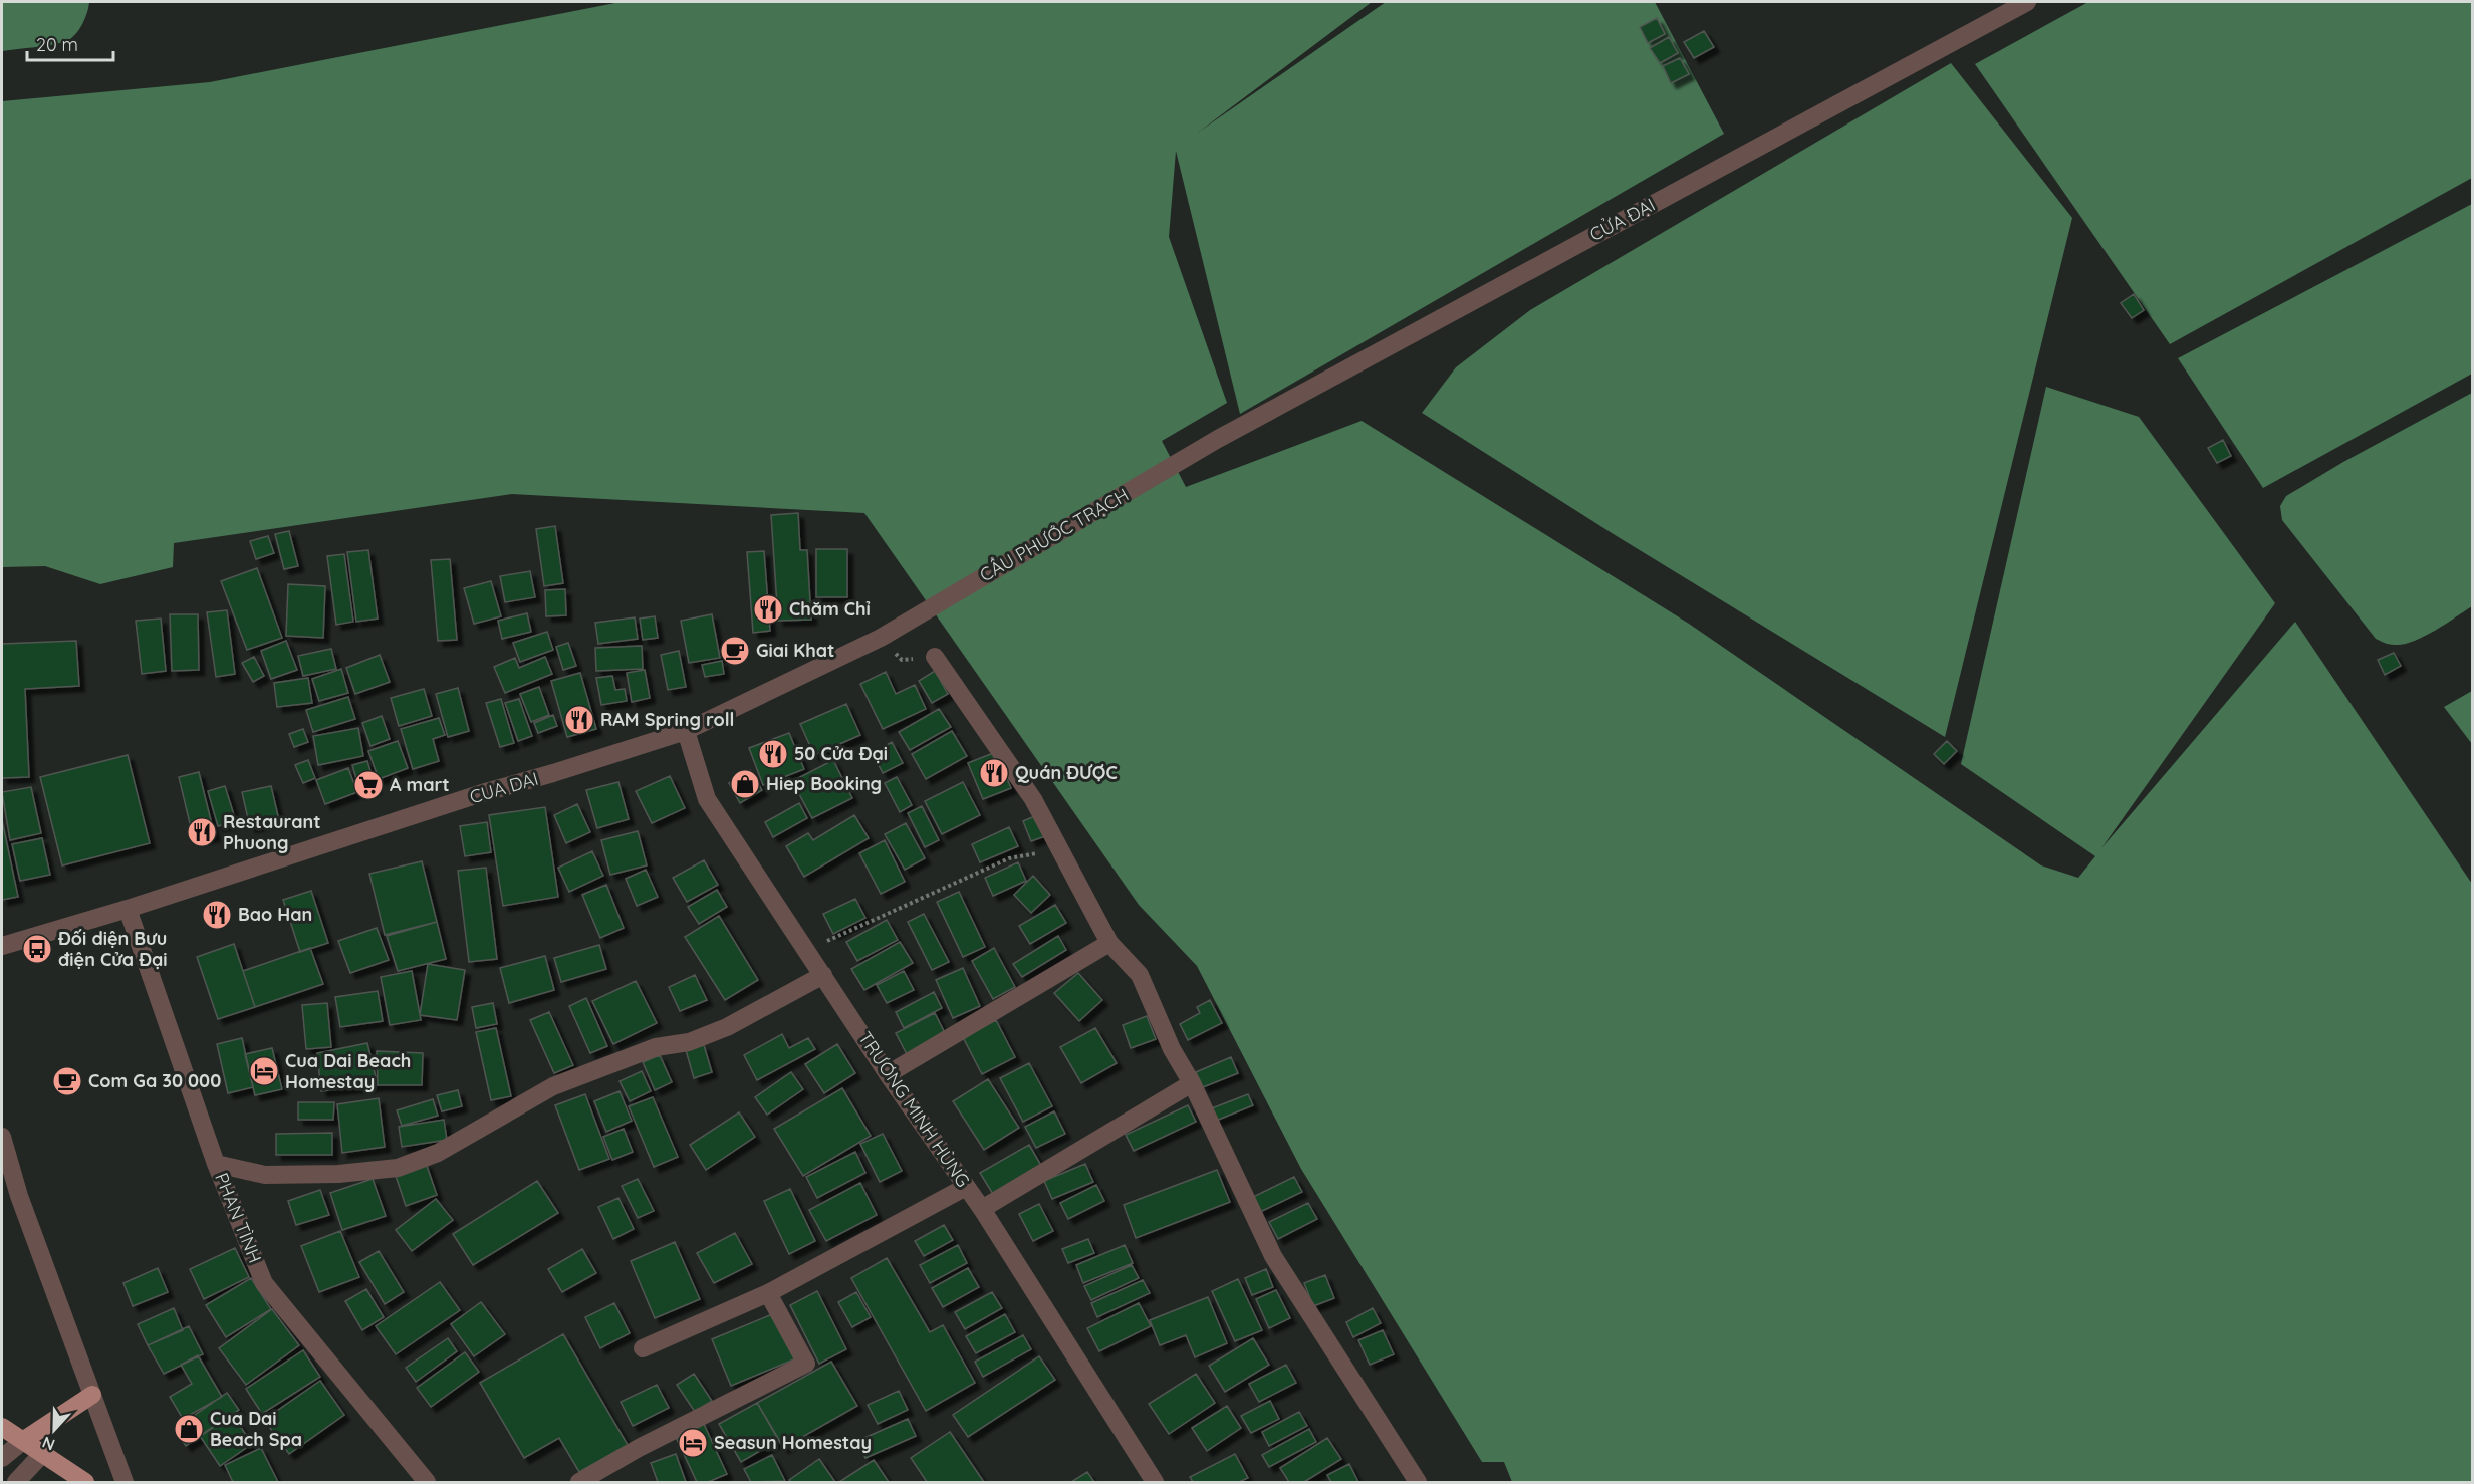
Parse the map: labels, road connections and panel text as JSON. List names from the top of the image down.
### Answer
{
  "streets": {
    "street": [
      "CỬA ĐẠI",
      "CẦU PHƯỚC TRẠCH",
      "CUA DAI",
      "TRƯƠNG MINH HÙNG",
      "PHAN TÌNH"
    ]
  },
  "crossings": [
    ["CỬA ĐẠI", "CẦU PHƯỚC TRẠCH"],
    ["CẦU PHƯỚC TRẠCH", "CUA DAI"],
    ["CUA DAI", "TRƯƠNG MINH HÙNG"],
    ["CUA DAI", "PHAN TÌNH"]
  ],
  "places": {
    "restaurant": [
      "Chăm Chỉ",
      "RAM Spring roll",
      "50 Cửa Đại",
      "Quán ĐƯỢC",
      "Restaurant Phuong",
      "Bao Han"
    ],
    "cafe": ["Giai Khat", "Com Ga 30 000"],
    "shop": ["Hiep Booking", "Cua Dai Beach Spa"],
    "supermarket": ["A mart"],
    "bus stop": ["Đối diện Bưu điện Cửa Đại"],
    "hotel": ["Cua Dai Beach Homestay", "Seasun Homestay"]
  },
  "scale_bar": "20 m",
  "north": "bottom"
}
